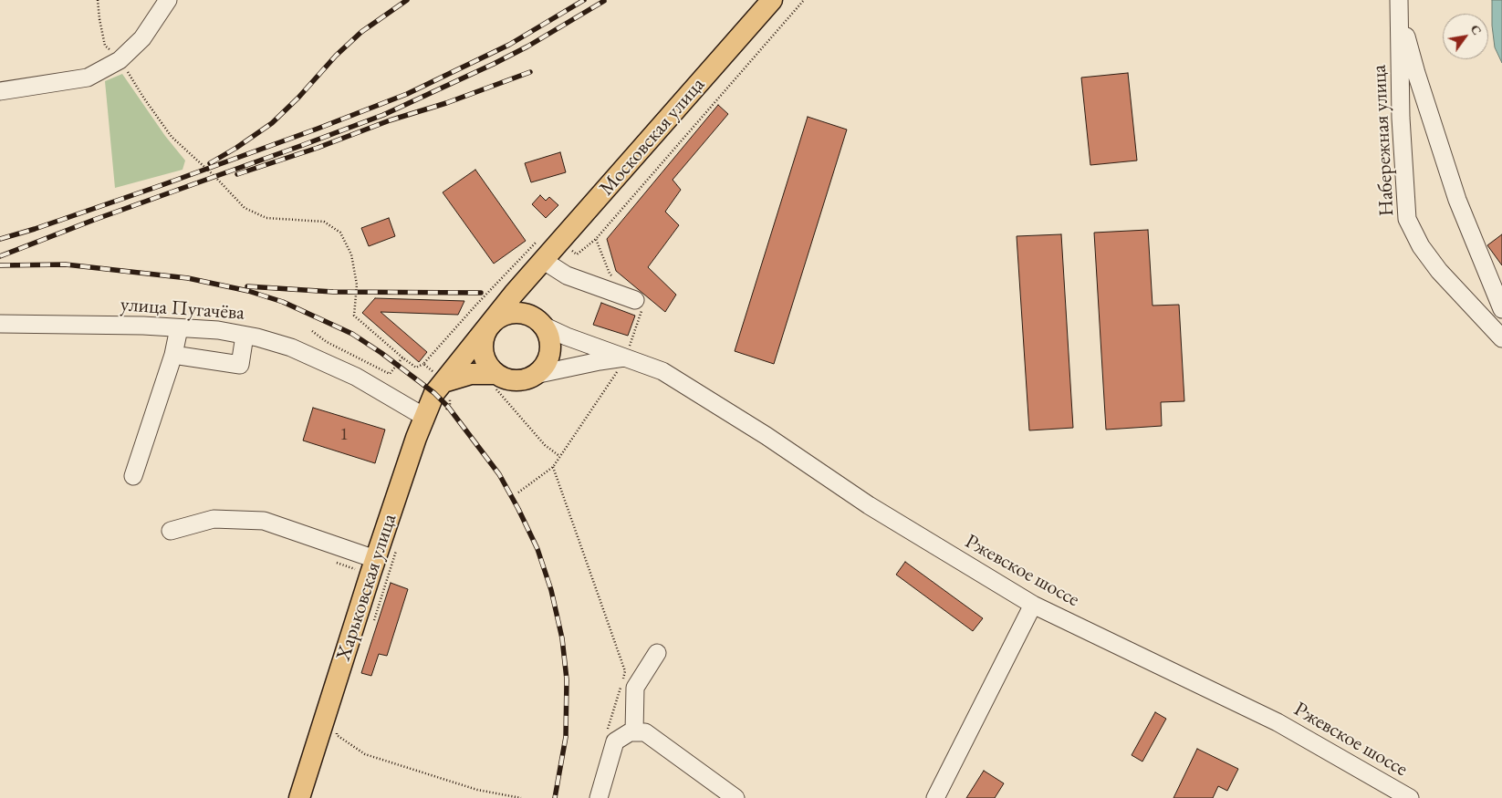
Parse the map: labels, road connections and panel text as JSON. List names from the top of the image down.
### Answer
{
  "streets": {
    "main road": ["Московская улица", "Харьковская улица"],
    "street": ["Набережная улица", "улица Пугачёва", "Ржевское шоссе"]
  },
  "crossings": [
    ["Московская улица", "Ржевское шоссе"],
    ["Московская улица", "Харьковская улица"],
    ["улица Пугачёва", "Харьковская улица"],
    ["Ржевское шоссе", "Харьковская улица"]
  ],
  "house_numbers": ["1"],
  "north": "top right"
}
